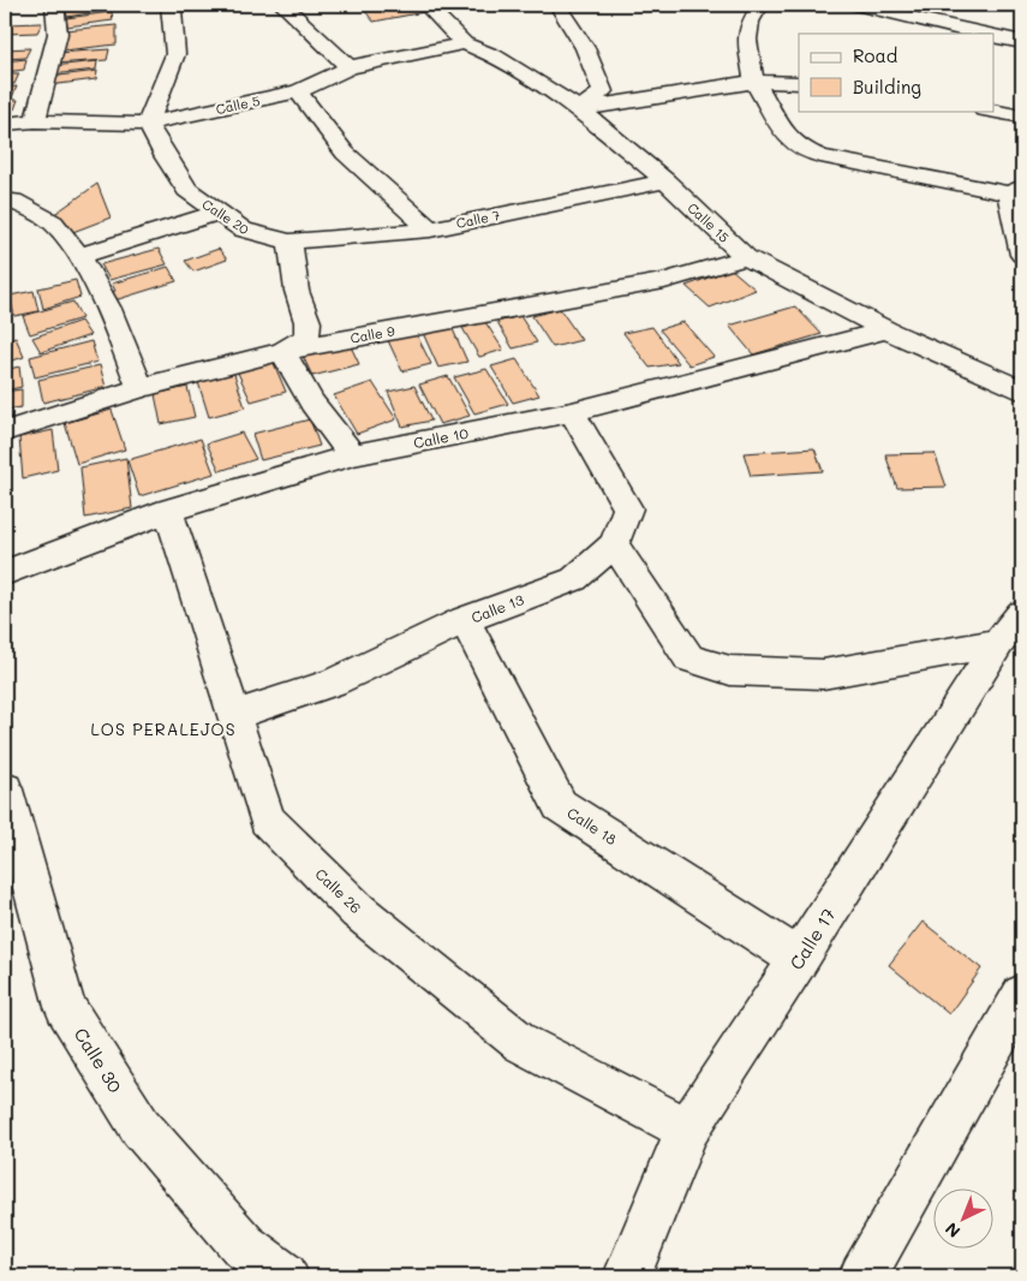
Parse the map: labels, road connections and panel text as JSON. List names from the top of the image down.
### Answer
{
  "streets": {
    "street": [
      "Calle 5",
      "Calle 20",
      "Calle 7",
      "Calle 15",
      "Calle 9",
      "Calle 10",
      "Calle 13",
      "Calle 18",
      "Calle 26",
      "Calle 17",
      "Calle 30"
    ]
  },
  "crossings": [
    ["Calle 5", "Calle 20"],
    ["Calle 5", "Calle 15"],
    ["Calle 20", "Calle 7"],
    ["Calle 7", "Calle 15"],
    ["Calle 15", "Calle 9"],
    ["Calle 15", "Calle 10"],
    ["Calle 10", "Calle 13"],
    ["Calle 10", "Calle 26"],
    ["Calle 13", "Calle 18"],
    ["Calle 13", "Calle 26"],
    ["Calle 18", "Calle 17"],
    ["Calle 26", "Calle 17"]
  ],
  "districts": ["LOS PERALEJOS"],
  "legend": ["Road", "Building"],
  "north": "bottom left"
}
